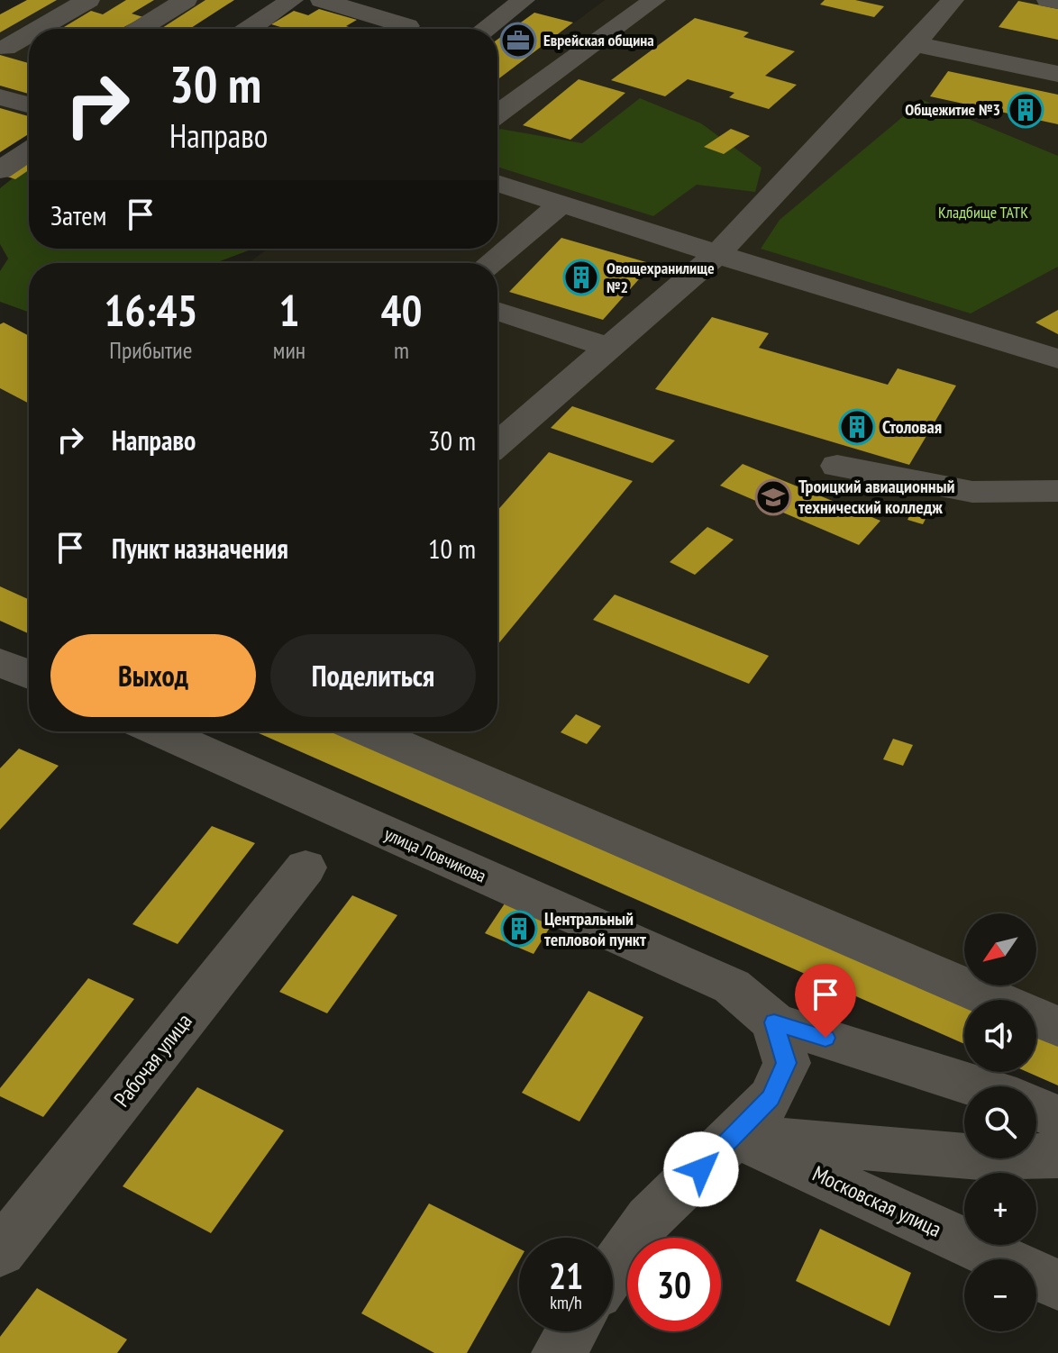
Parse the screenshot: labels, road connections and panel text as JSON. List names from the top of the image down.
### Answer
{
  "streets": {
    "street": ["улица Ловчикова", "Рабочая улица", "Московская улица"]
  },
  "parks": ["Кладбище ТАТК"],
  "places": {
    "office": ["Еврейская община"],
    "building": [
      "Общежитие №3",
      "Овощехранилище №2",
      "Столовая",
      "Центральный тепловой пункт"
    ],
    "school or university": ["Троицкий авиационный технический колледж"]
  },
  "north": "bottom left",
  "page": {
    "turn": ["30 m", "Направо"],
    "then": "Затем",
    "eta": [
      "16:45",
      "Прибытие",
      "1",
      "мин",
      "40",
      "m"
    ],
    "list": [
      {
        "name": "Направо",
        "value": "30 m"
      },
      {
        "name": "Пункт назначения",
        "value": "10 m"
      }
    ],
    "buttons": ["Выход", "Поделиться"],
    "map_buttons": ["+", "−"],
    "speed": "21 km/h",
    "limit": "30"
  }
}
